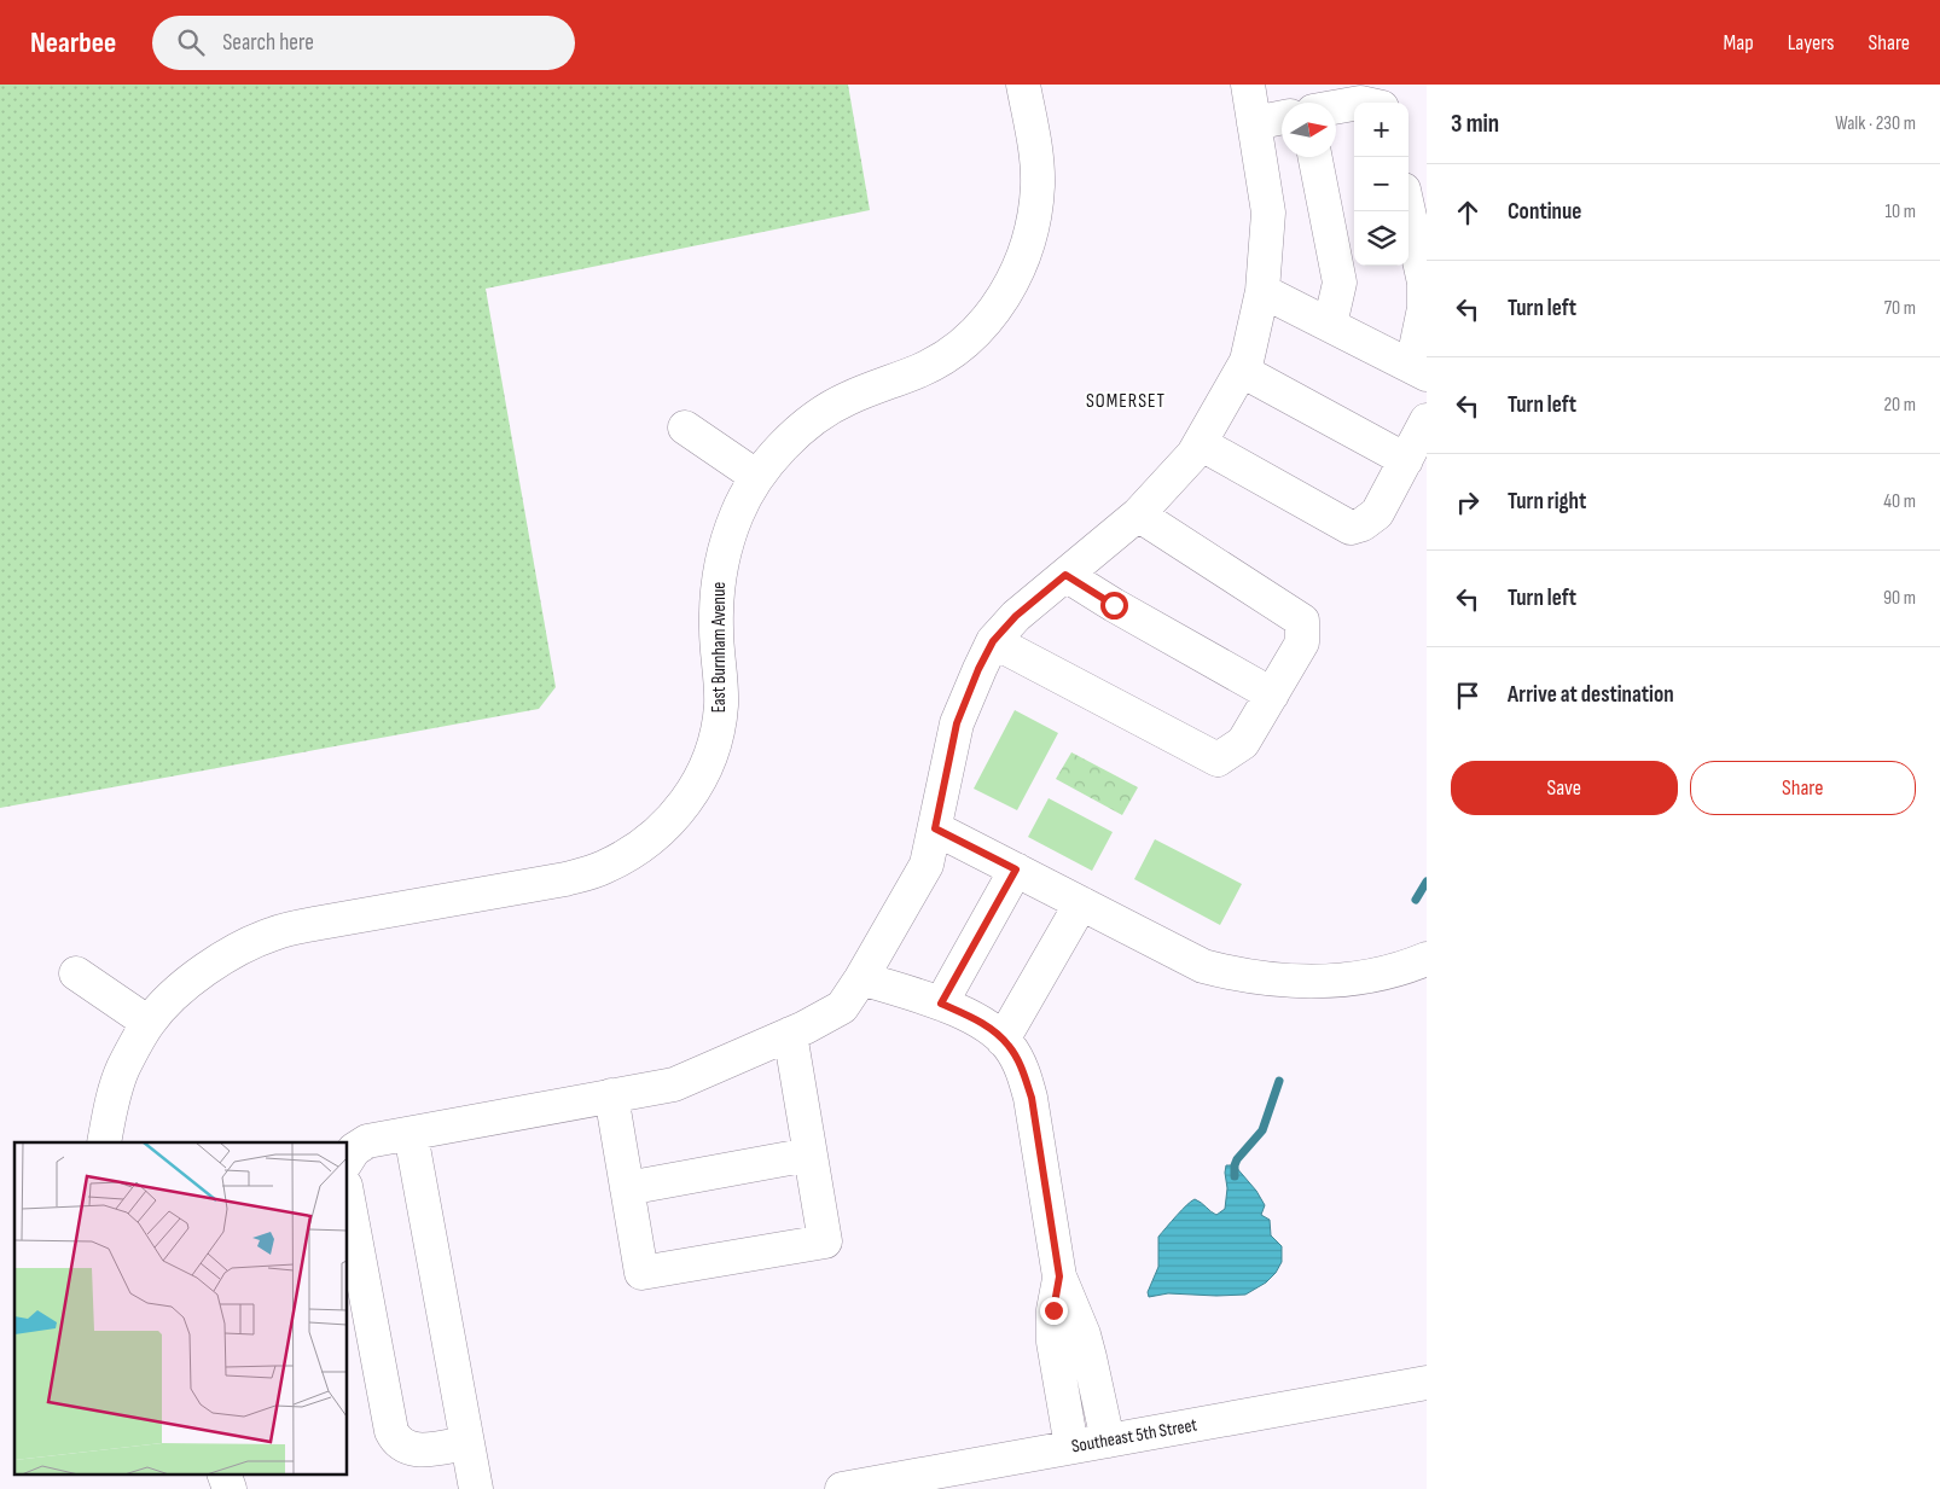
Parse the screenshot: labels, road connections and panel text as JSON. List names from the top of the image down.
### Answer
{
  "streets": {
    "street": ["East Burnham Avenue", "Southeast 5th Street"]
  },
  "districts": ["SOMERSET"],
  "north": "right",
  "page": {
    "header": "Nearbee",
    "search": "Search here",
    "nav": ["Map", "Layers", "Share"],
    "heading": ["3 min", "Walk · 230 m"],
    "map_buttons": ["+", "−"],
    "list": [
      ["Continue", "10 m"],
      ["Turn left", "70 m"],
      ["Turn left", "20 m"],
      ["Turn right", "40 m"],
      ["Turn left", "90 m"],
      "Arrive at destination"
    ],
    "buttons": ["Save", "Share"]
  }
}
